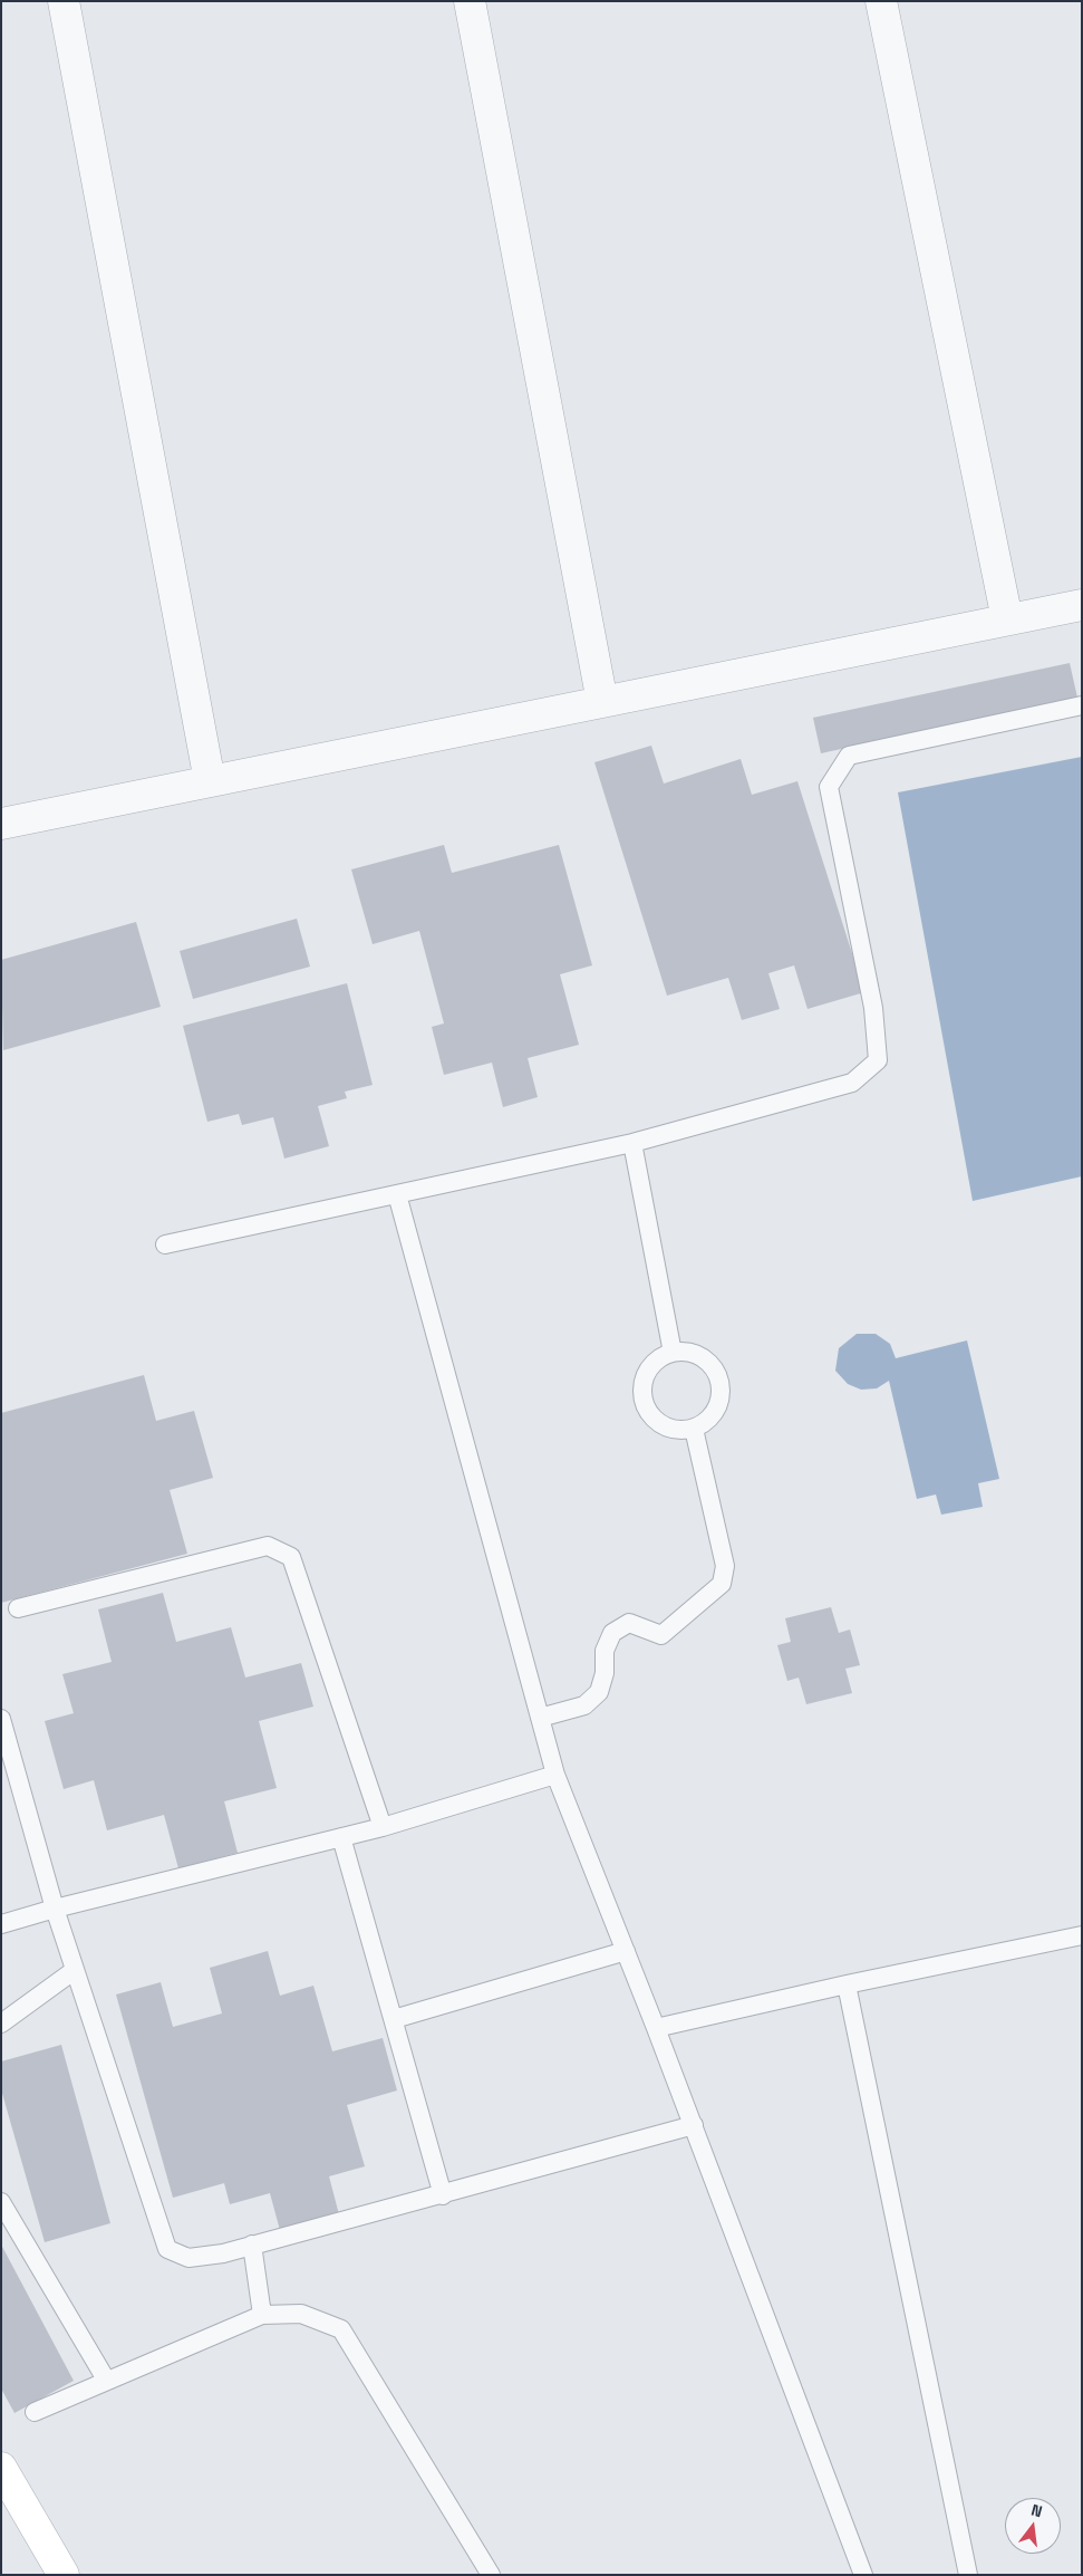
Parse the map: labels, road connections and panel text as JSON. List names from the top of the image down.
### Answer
{
  "north": "top"
}
